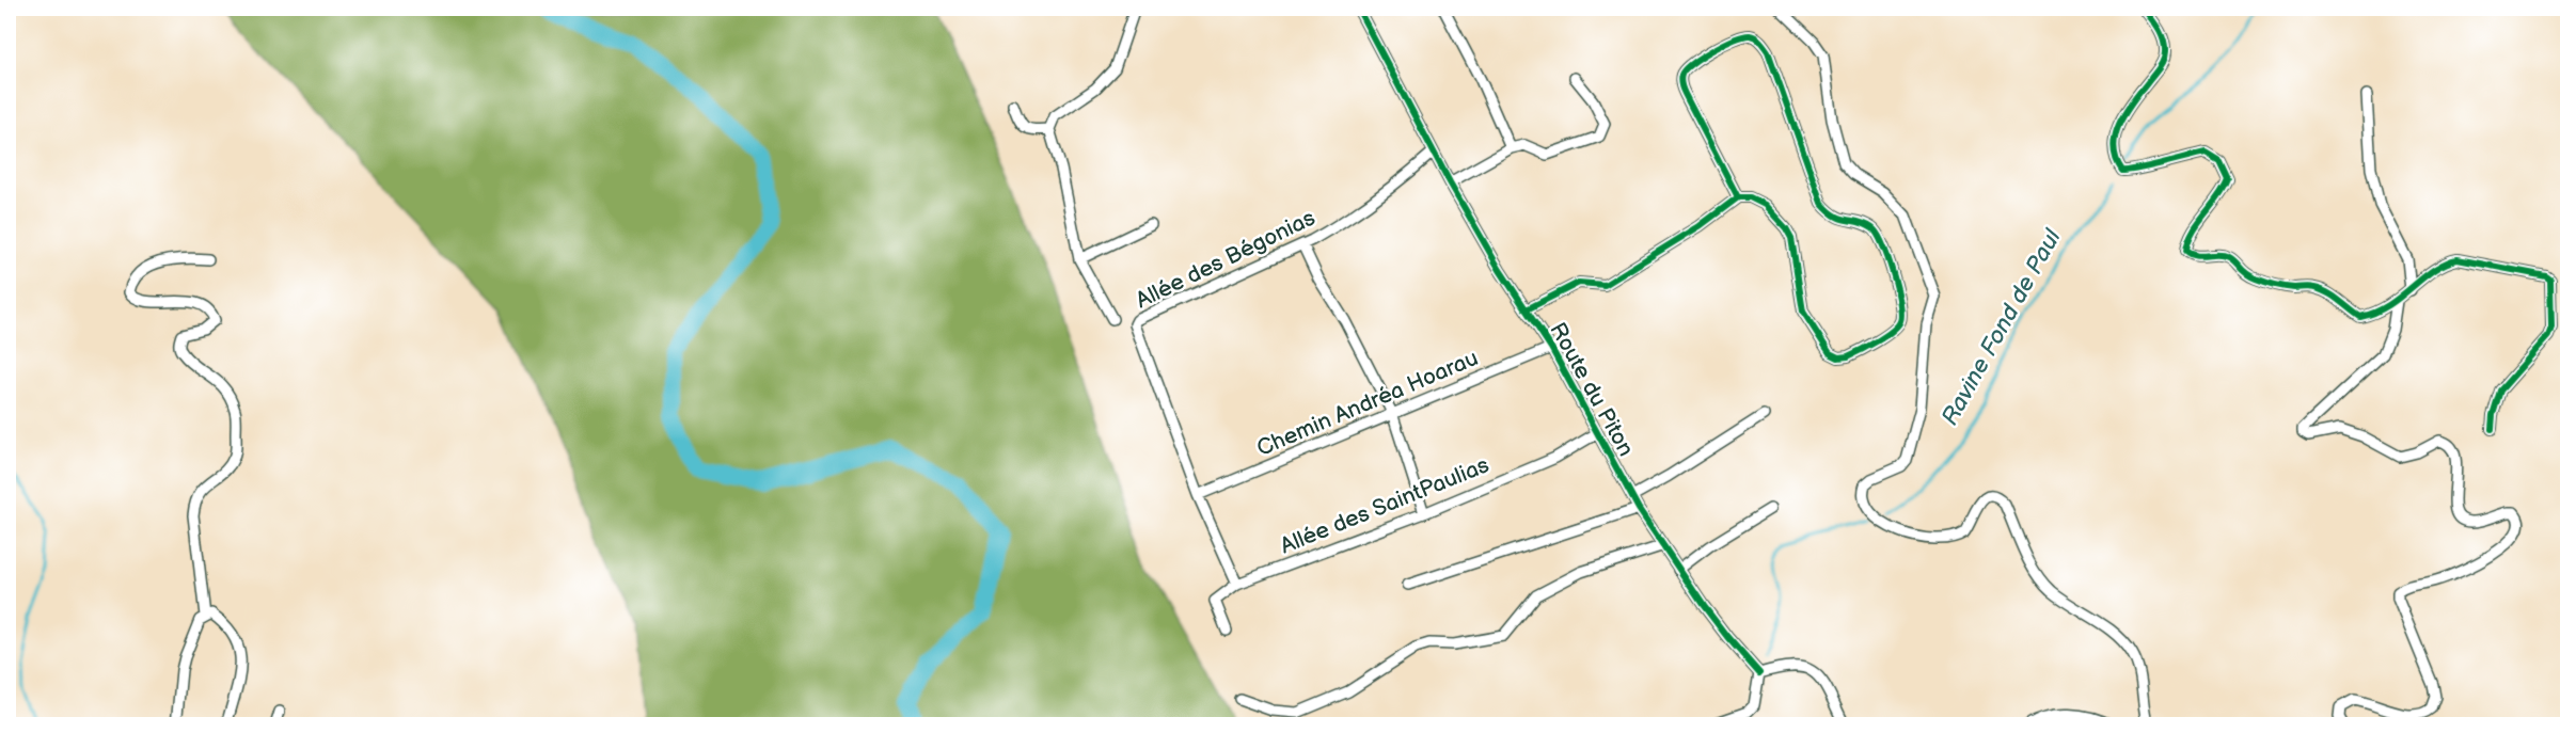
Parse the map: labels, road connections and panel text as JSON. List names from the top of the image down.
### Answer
{
  "streets": {
    "street": [
      "Allée des Bégonias",
      "Route du Piton",
      "Chemin Andréa Hoarau",
      "Allée des SaintPaulias"
    ]
  },
  "crossings": [
    ["Allée des Bégonias", "Route du Piton"],
    ["Allée des Bégonias", "Chemin Andréa Hoarau"],
    ["Allée des Bégonias", "Allée des SaintPaulias"],
    ["Route du Piton", "Chemin Andréa Hoarau"],
    ["Route du Piton", "Allée des SaintPaulias"]
  ],
  "water": ["Ravine Fond de Paul"]
}
